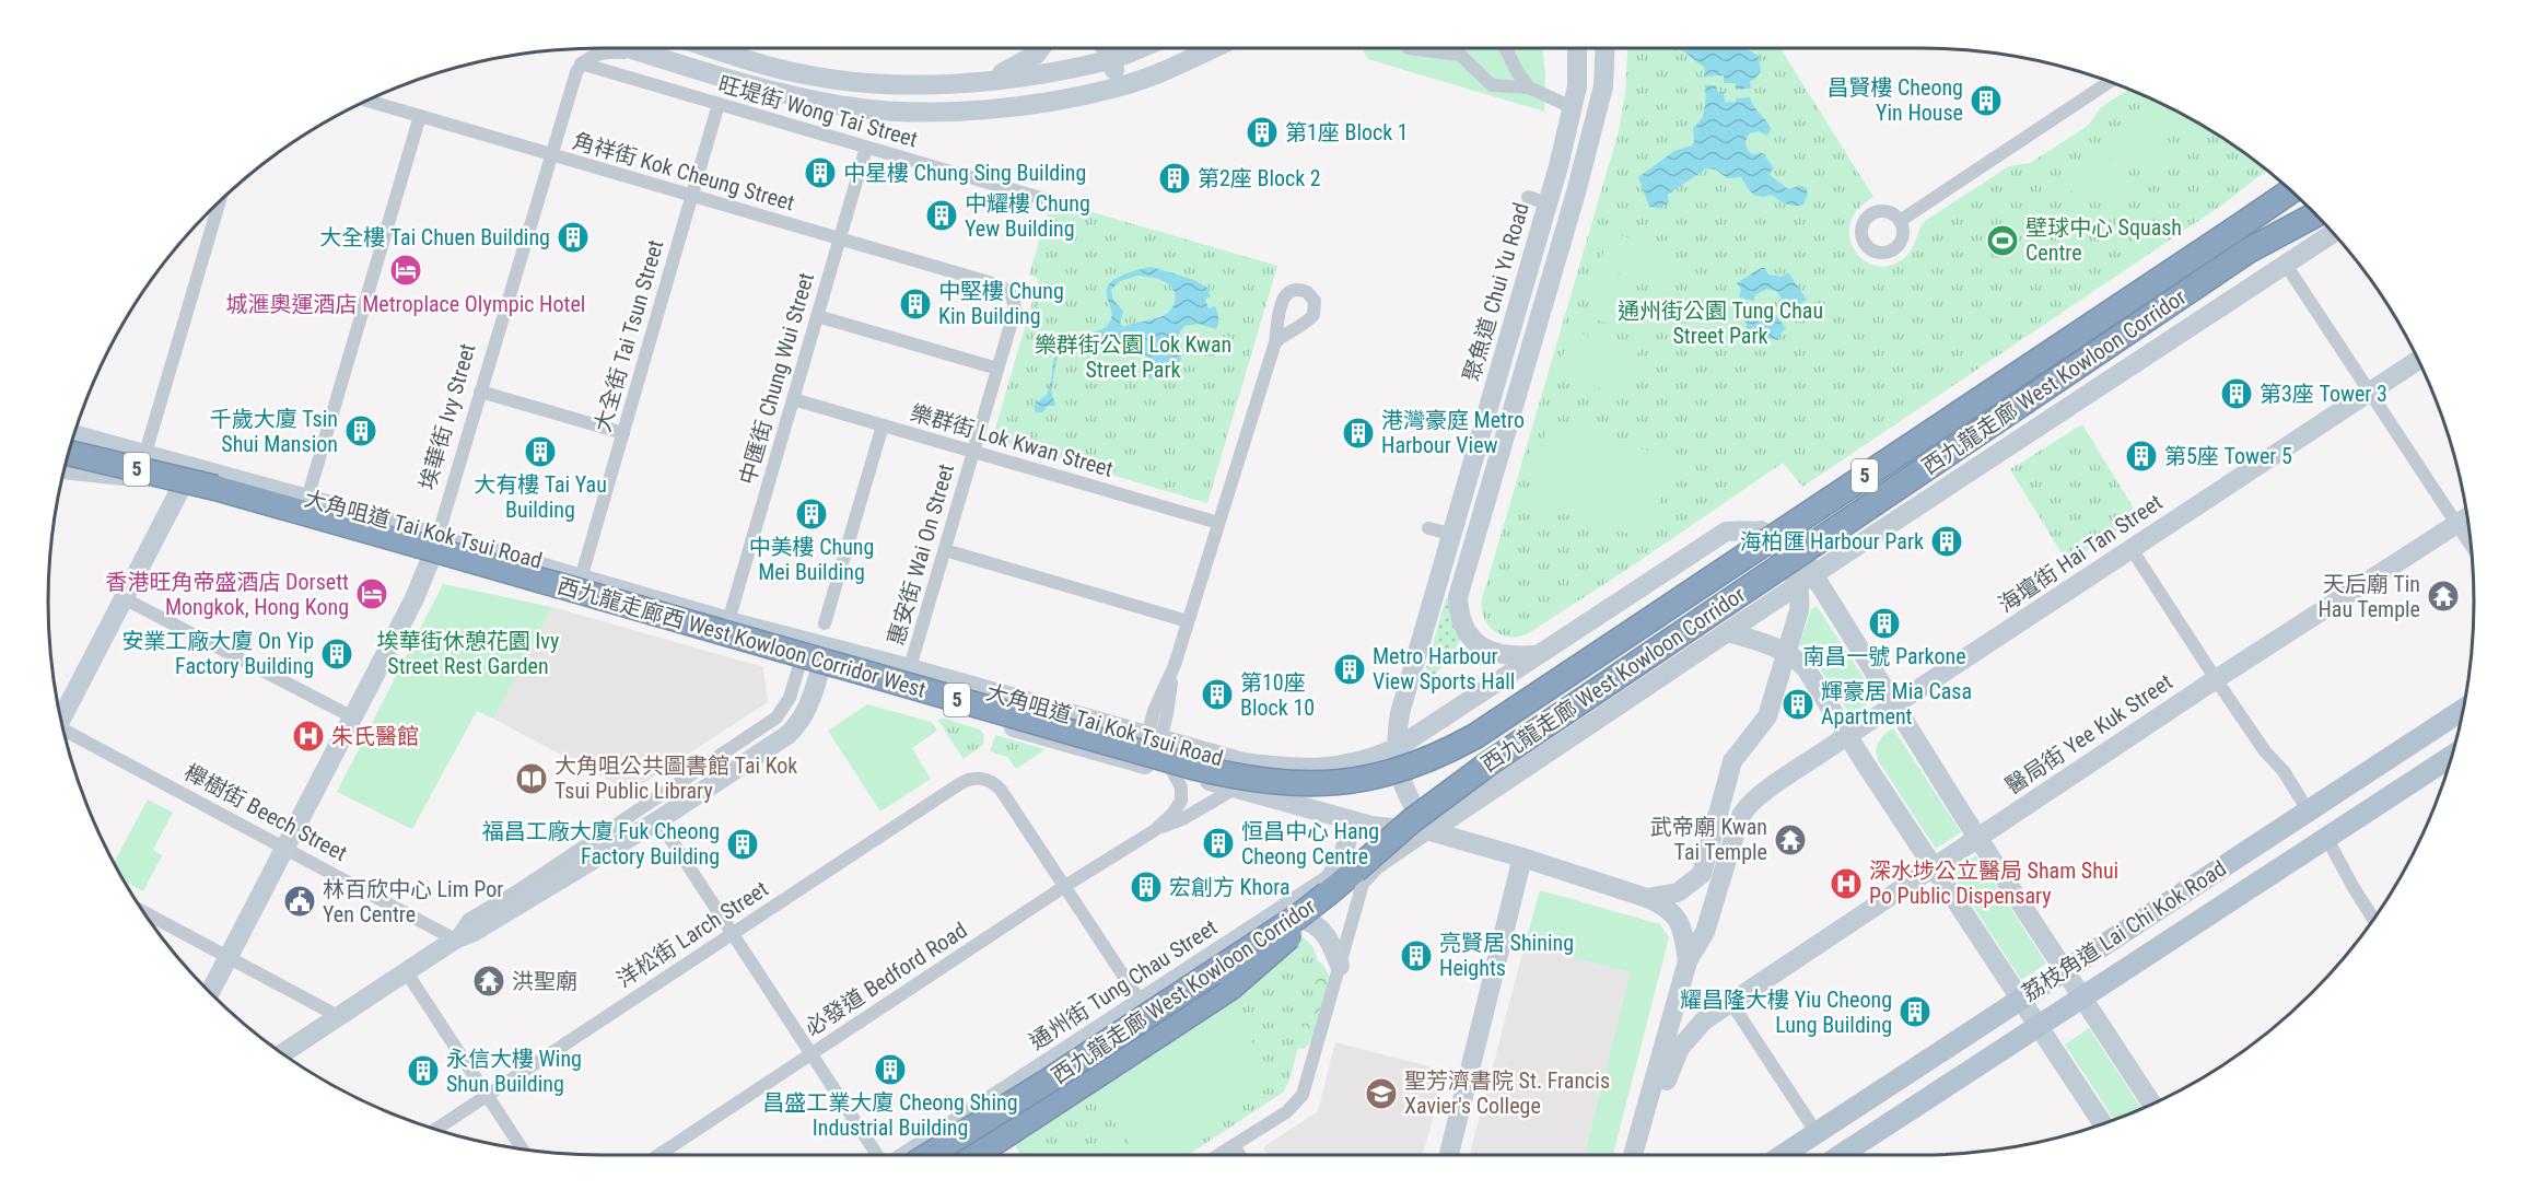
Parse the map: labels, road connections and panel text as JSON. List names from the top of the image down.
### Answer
{
  "streets": {
    "highway": ["西九龍走廊 West Kowloon Corridor", "5", "西九龍走廊西 West Kowloon Corridor West"],
    "main road": ["荔枝角道 Lai Chi Kok Road"],
    "street": [
      "旺堤街 Wong Tai Street",
      "角祥街 Kok Cheung Street",
      "聚魚道 Chui Yu Road",
      "大全街 Tai Tsun Street",
      "中匯街 Chung Wui Street",
      "埃華街 Ivy Street",
      "樂群街 Lok Kwan Street",
      "大角咀道 Tai Kok Tsui Road",
      "海壇街 Hai Tan Street",
      "惠安街 Wai On Street",
      "醫局街 Yee Kuk Street",
      "櫸樹街 Beech Street",
      "洋松街 Larch Street",
      "必發道 Bedford Road",
      "通州街 Tung Chau Street"
    ]
  },
  "crossings": [
    ["旺堤街 Wong Tai Street", "大全街 Tai Tsun Street"],
    ["旺堤街 Wong Tai Street", "中匯街 Chung Wui Street"],
    ["旺堤街 Wong Tai Street", "埃華街 Ivy Street"],
    ["角祥街 Kok Cheung Street", "大全街 Tai Tsun Street"],
    ["角祥街 Kok Cheung Street", "中匯街 Chung Wui Street"],
    ["角祥街 Kok Cheung Street", "埃華街 Ivy Street"],
    ["角祥街 Kok Cheung Street", "惠安街 Wai On Street"],
    ["聚魚道 Chui Yu Road", "大角咀道 Tai Kok Tsui Road"],
    ["大全街 Tai Tsun Street", "大角咀道 Tai Kok Tsui Road"],
    ["中匯街 Chung Wui Street", "樂群街 Lok Kwan Street"],
    ["中匯街 Chung Wui Street", "大角咀道 Tai Kok Tsui Road"],
    ["西九龍走廊 West Kowloon Corridor", "西九龍走廊西 West Kowloon Corridor West"],
    ["埃華街 Ivy Street", "大角咀道 Tai Kok Tsui Road"],
    ["埃華街 Ivy Street", "櫸樹街 Beech Street"],
    ["樂群街 Lok Kwan Street", "惠安街 Wai On Street"],
    ["大角咀道 Tai Kok Tsui Road", "海壇街 Hai Tan Street"],
    ["大角咀道 Tai Kok Tsui Road", "惠安街 Wai On Street"],
    ["大角咀道 Tai Kok Tsui Road", "必發道 Bedford Road"],
    ["大角咀道 Tai Kok Tsui Road", "通州街 Tung Chau Street"],
    ["洋松街 Larch Street", "必發道 Bedford Road"]
  ],
  "parks": ["通州街公園 Tung Chau Street Park", "樂群街公園 Lok Kwan Street Park", "埃華街休憩花園 Ivy Street Rest Garden"],
  "places": {
    "building": [
      "昌賢樓 Cheong Yin House",
      "第1座 Block 1",
      "中星樓 Chung Sing Building",
      "第2座 Block 2",
      "中耀樓 Chung Yew Building",
      "大全樓 Tai Chuen Building",
      "中堅樓 Chung Kin Building",
      "第3座 Tower 3",
      "千歲大廈 Tsin Shui Mansion",
      "港灣豪庭 Metro Harbour View",
      "大有樓 Tai Yau Building",
      "第5座 Tower 5",
      "中美樓 Chung Mei Building",
      "海柏匯 Harbour Park",
      "南昌一號 Parkone",
      "安業工廠大廈 On Yip Factory Building",
      "Metro Harbour View Sports Hall",
      "第10座 Block 10",
      "輝豪居 Mia Casa Apartment",
      "恒昌中心 Hang Cheong Centre",
      "福昌工廠大廈 Fuk Cheong Factory Building",
      "宏創方 Khora",
      "亮賢居 Shining Heights",
      "耀昌隆大樓 Yiu Cheong Lung Building",
      "昌盛工業大廈 Cheong Shing Industrial Building",
      "永信大樓 Wing Shun Building"
    ],
    "sports": ["壁球中心 Squash Centre"],
    "hotel": ["城滙奧運酒店 Metroplace Olympic Hotel", "香港旺角帝盛酒店 Dorsett Mongkok, Hong Kong"],
    "temple": ["天后廟 Tin Hau Temple", "武帝廟 Kwan Tai Temple", "洪聖廟"],
    "hospital": ["朱氏醫館", "深水埗公立醫局 Sham Shui Po Public Dispensary"],
    "library": ["大角咀公共圖書館 Tai Kok Tsui Public Library"],
    "public building": ["林百欣中心 Lim Por Yen Centre"],
    "school or university": ["聖芳濟書院 St. Francis Xavier's College"]
  }
}
